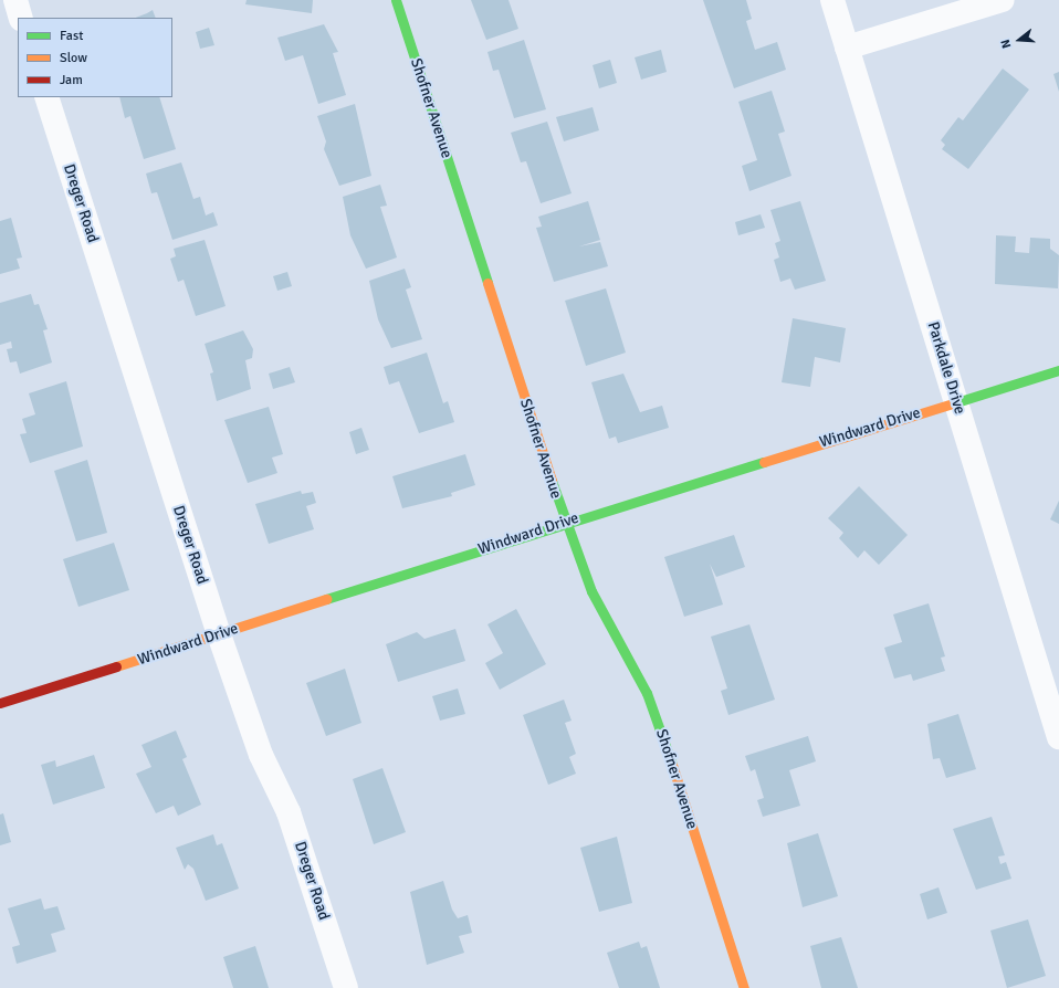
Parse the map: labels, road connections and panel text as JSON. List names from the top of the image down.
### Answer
{
  "streets": {
    "street": [
      "Shofner Avenue",
      "Dreger Road",
      "Parkdale Drive",
      "Windward Drive"
    ]
  },
  "crossings": [
    ["Shofner Avenue", "Windward Drive"],
    ["Dreger Road", "Windward Drive"],
    ["Parkdale Drive", "Windward Drive"]
  ],
  "legend": ["Fast", "Slow", "Jam"],
  "north": "left"
}
